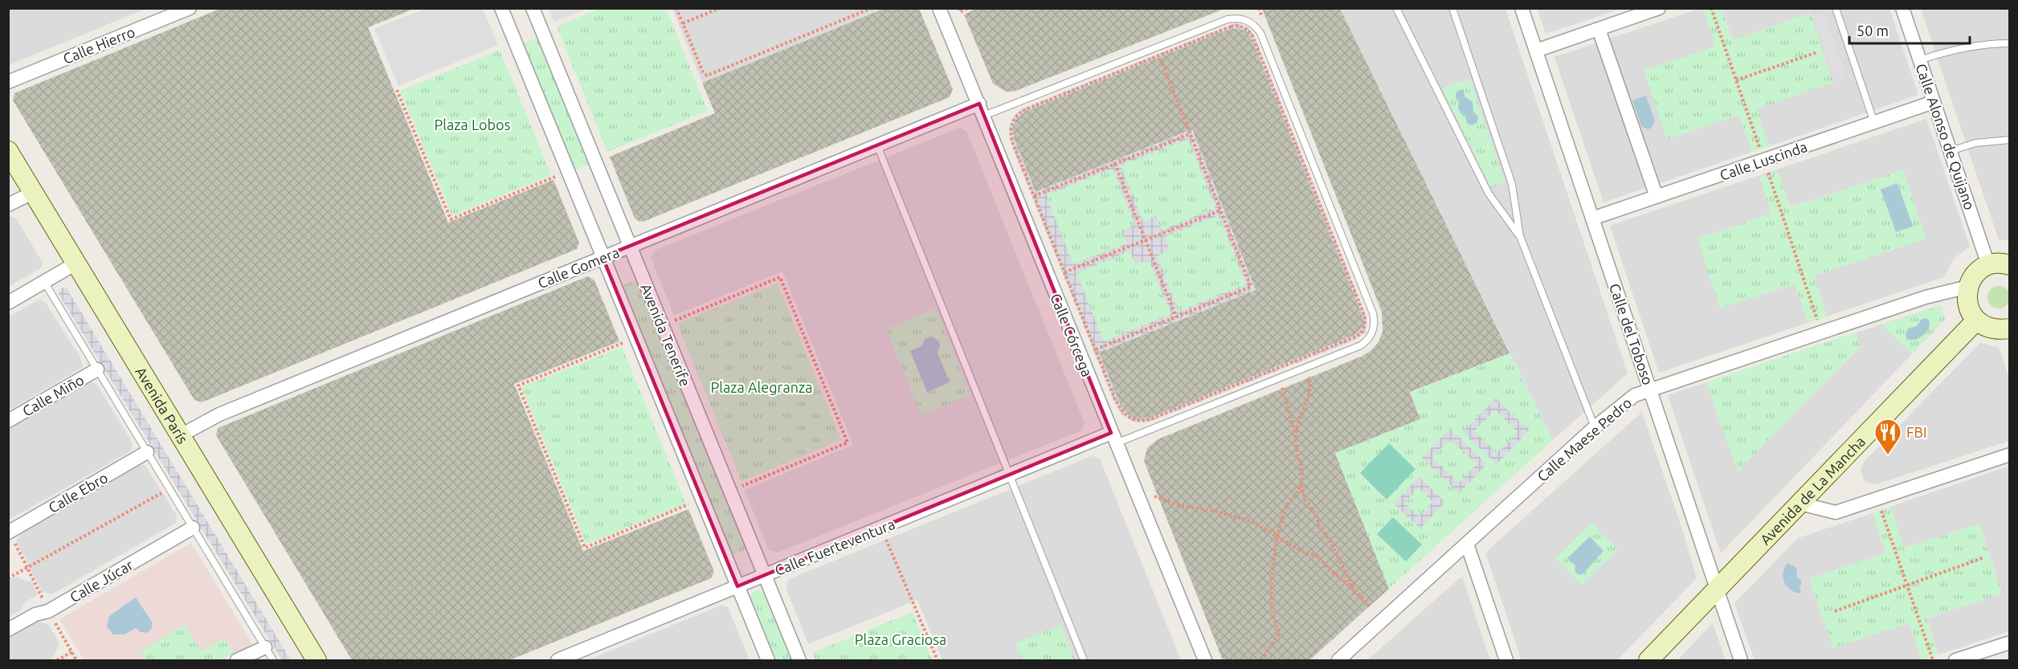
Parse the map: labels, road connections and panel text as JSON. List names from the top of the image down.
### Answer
{
  "streets": {
    "main road": ["Avenida París", "Avenida de La Mancha"],
    "street": [
      "Calle Hierro",
      "Calle Alonso de Quijano",
      "Calle Luscinda",
      "Calle Gomera",
      "Calle del Toboso",
      "Avenida Tenerife",
      "Calle Córcega",
      "Calle Miño",
      "Calle Maese Pedro",
      "Calle Ebro",
      "Calle Fuerteventura",
      "Calle Júcar"
    ]
  },
  "crossings": [
    ["Calle Alonso de Quijano", "Calle Luscinda"],
    ["Calle Luscinda", "Calle del Toboso"],
    ["Calle Gomera", "Avenida Tenerife"],
    ["Calle Gomera", "Calle Córcega"],
    ["Calle Gomera", "Avenida París"],
    ["Calle del Toboso", "Calle Maese Pedro"],
    ["Calle del Toboso", "Avenida de La Mancha"],
    ["Avenida Tenerife", "Calle Fuerteventura"],
    ["Calle Córcega", "Calle Fuerteventura"]
  ],
  "parks": ["Plaza Lobos", "Plaza Alegranza", "Plaza Graciosa"],
  "places": {
    "restaurant": ["FBI"]
  },
  "scale_bar": "50 m"
}
